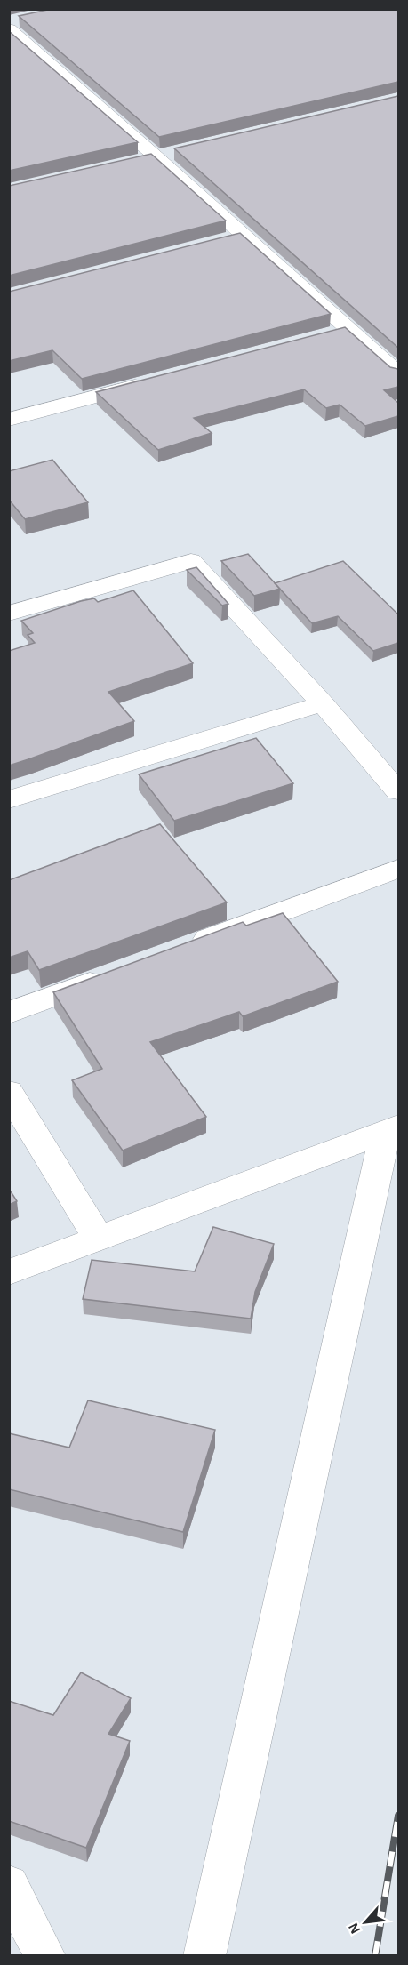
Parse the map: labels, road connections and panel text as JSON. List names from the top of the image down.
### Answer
{
  "north": "bottom left"
}
